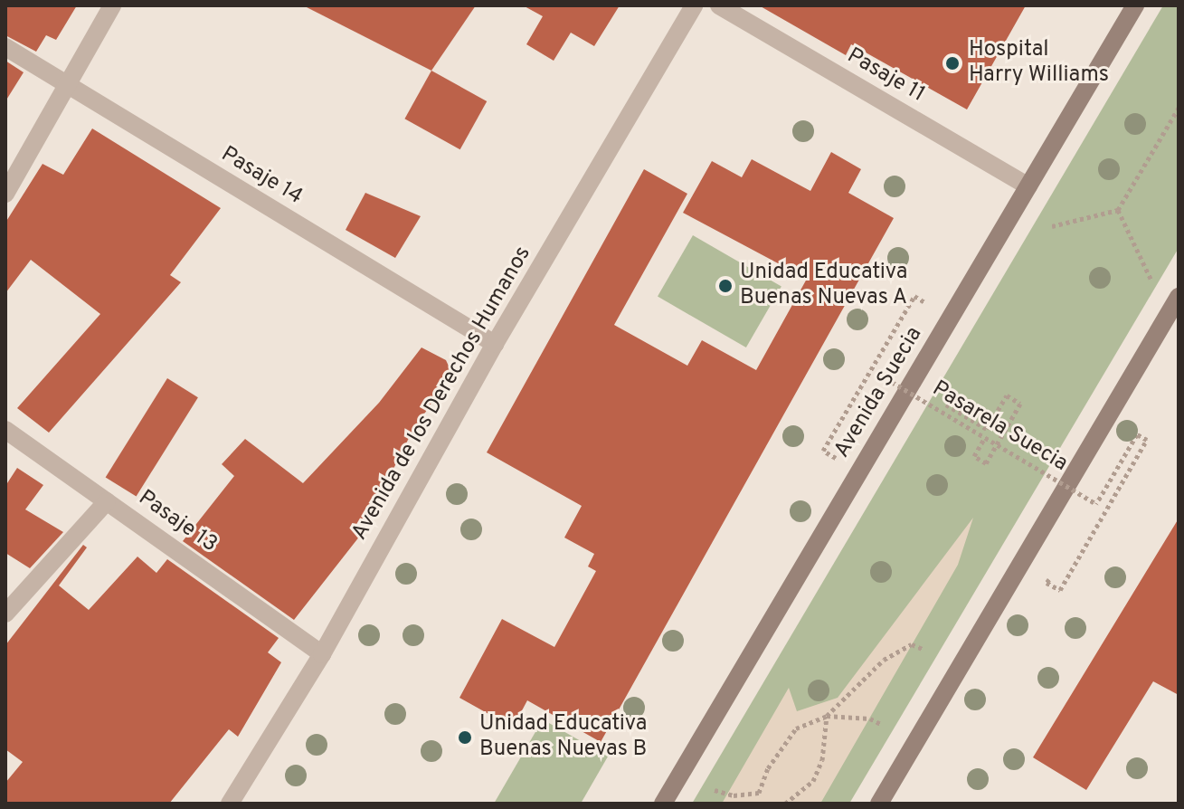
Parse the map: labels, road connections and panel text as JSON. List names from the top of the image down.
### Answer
{
  "streets": {
    "main road": ["Avenida Suecia"],
    "street": [
      "Pasaje 11",
      "Pasaje 14",
      "Avenida de los Derechos Humanos",
      "Pasaje 13"
    ],
    "path": ["Pasarela Suecia"]
  },
  "crossings": [
    ["Pasaje 11", "Avenida Suecia"],
    ["Pasaje 14", "Avenida de los Derechos Humanos"],
    ["Avenida de los Derechos Humanos", "Pasaje 13"]
  ],
  "places": ["Hospital Harry Williams", "Unidad Educativa Buenas Nuevas A", "Unidad Educativa Buenas Nuevas B"]
}
